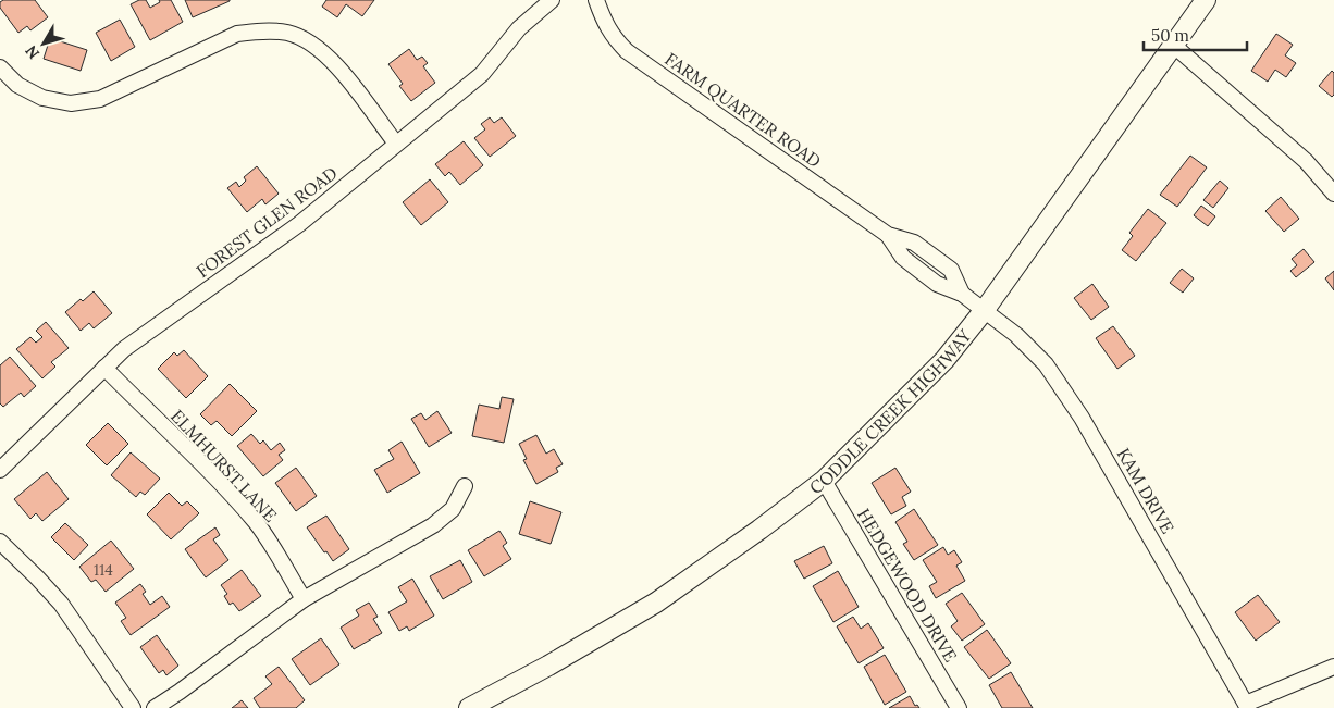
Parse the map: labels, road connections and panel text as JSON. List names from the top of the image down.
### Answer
{
  "streets": {
    "main road": ["CODDLE CREEK HIGHWAY"],
    "street": [
      "FARM QUARTER ROAD",
      "FOREST GLEN ROAD",
      "ELMHURST LANE",
      "KAM DRIVE",
      "HEDGEWOOD DRIVE"
    ]
  },
  "crossings": [
    ["FARM QUARTER ROAD", "CODDLE CREEK HIGHWAY"],
    ["FARM QUARTER ROAD", "KAM DRIVE"],
    ["FOREST GLEN ROAD", "ELMHURST LANE"],
    ["CODDLE CREEK HIGHWAY", "KAM DRIVE"],
    ["CODDLE CREEK HIGHWAY", "HEDGEWOOD DRIVE"]
  ],
  "house_numbers": ["114"],
  "scale_bar": "50 m",
  "north": "bottom left"
}
